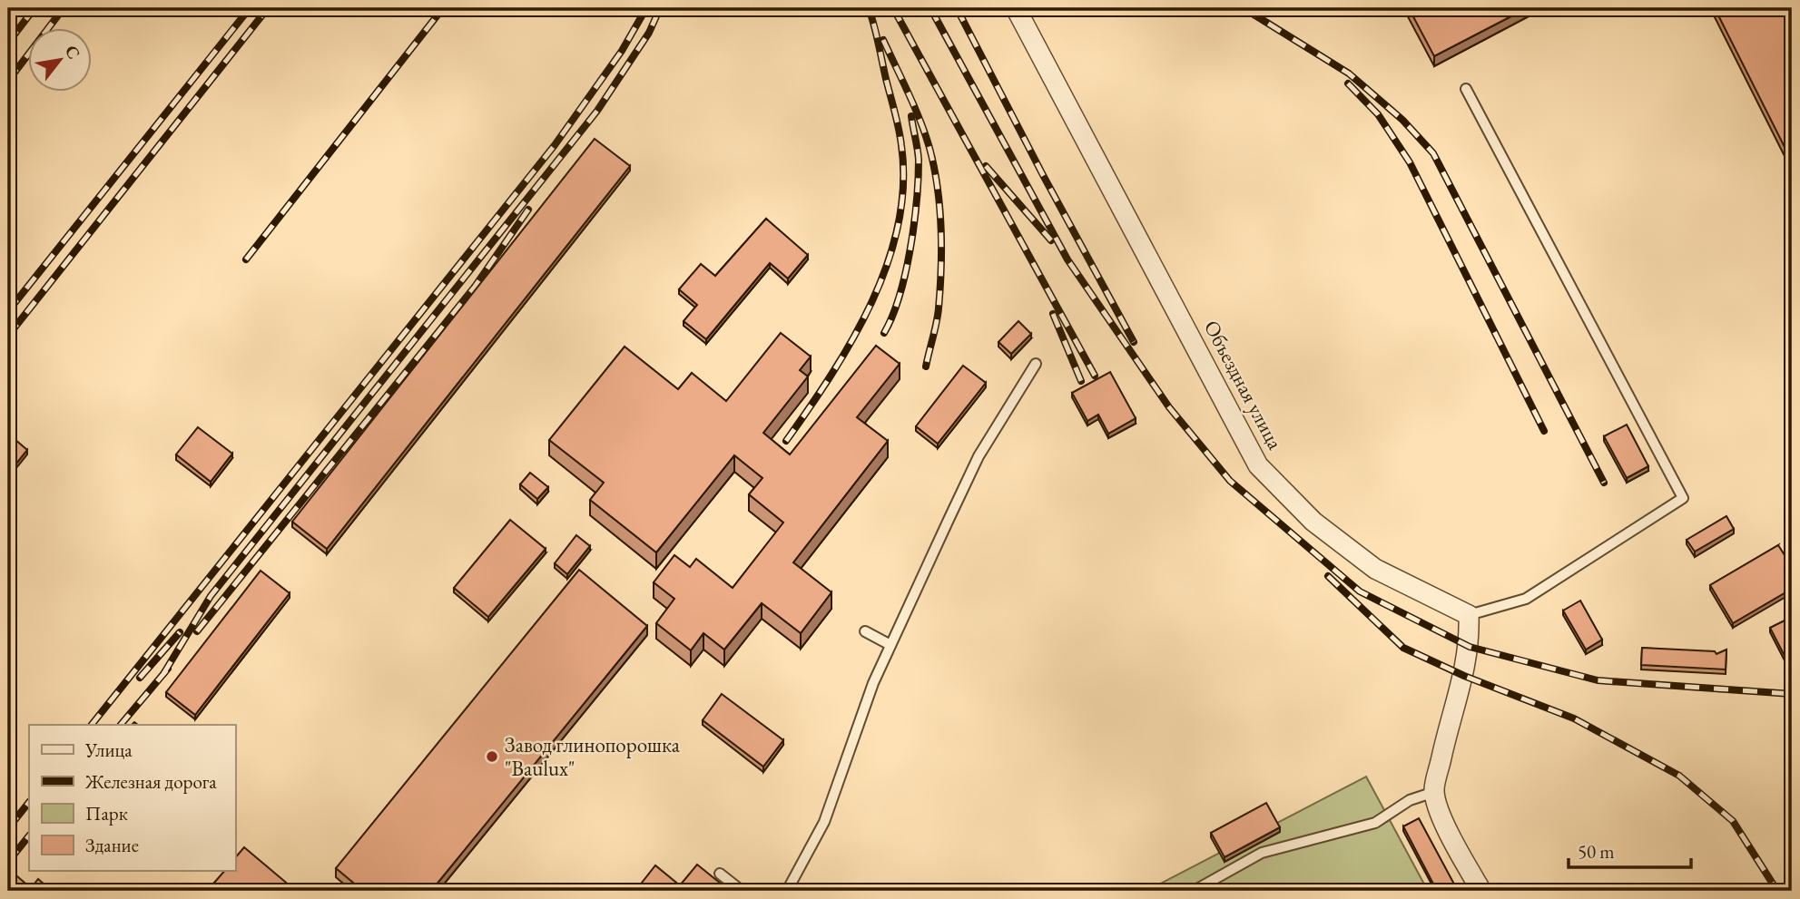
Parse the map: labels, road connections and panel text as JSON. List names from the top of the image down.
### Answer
{
  "streets": {
    "street": ["Объездная улица"]
  },
  "places": ["Завод глинопорошка \"Baulux\""],
  "legend": [
    "Улица",
    "Железная дорога",
    "Парк",
    "Здание"
  ],
  "scale_bar": "50 m",
  "north": "top right"
}
